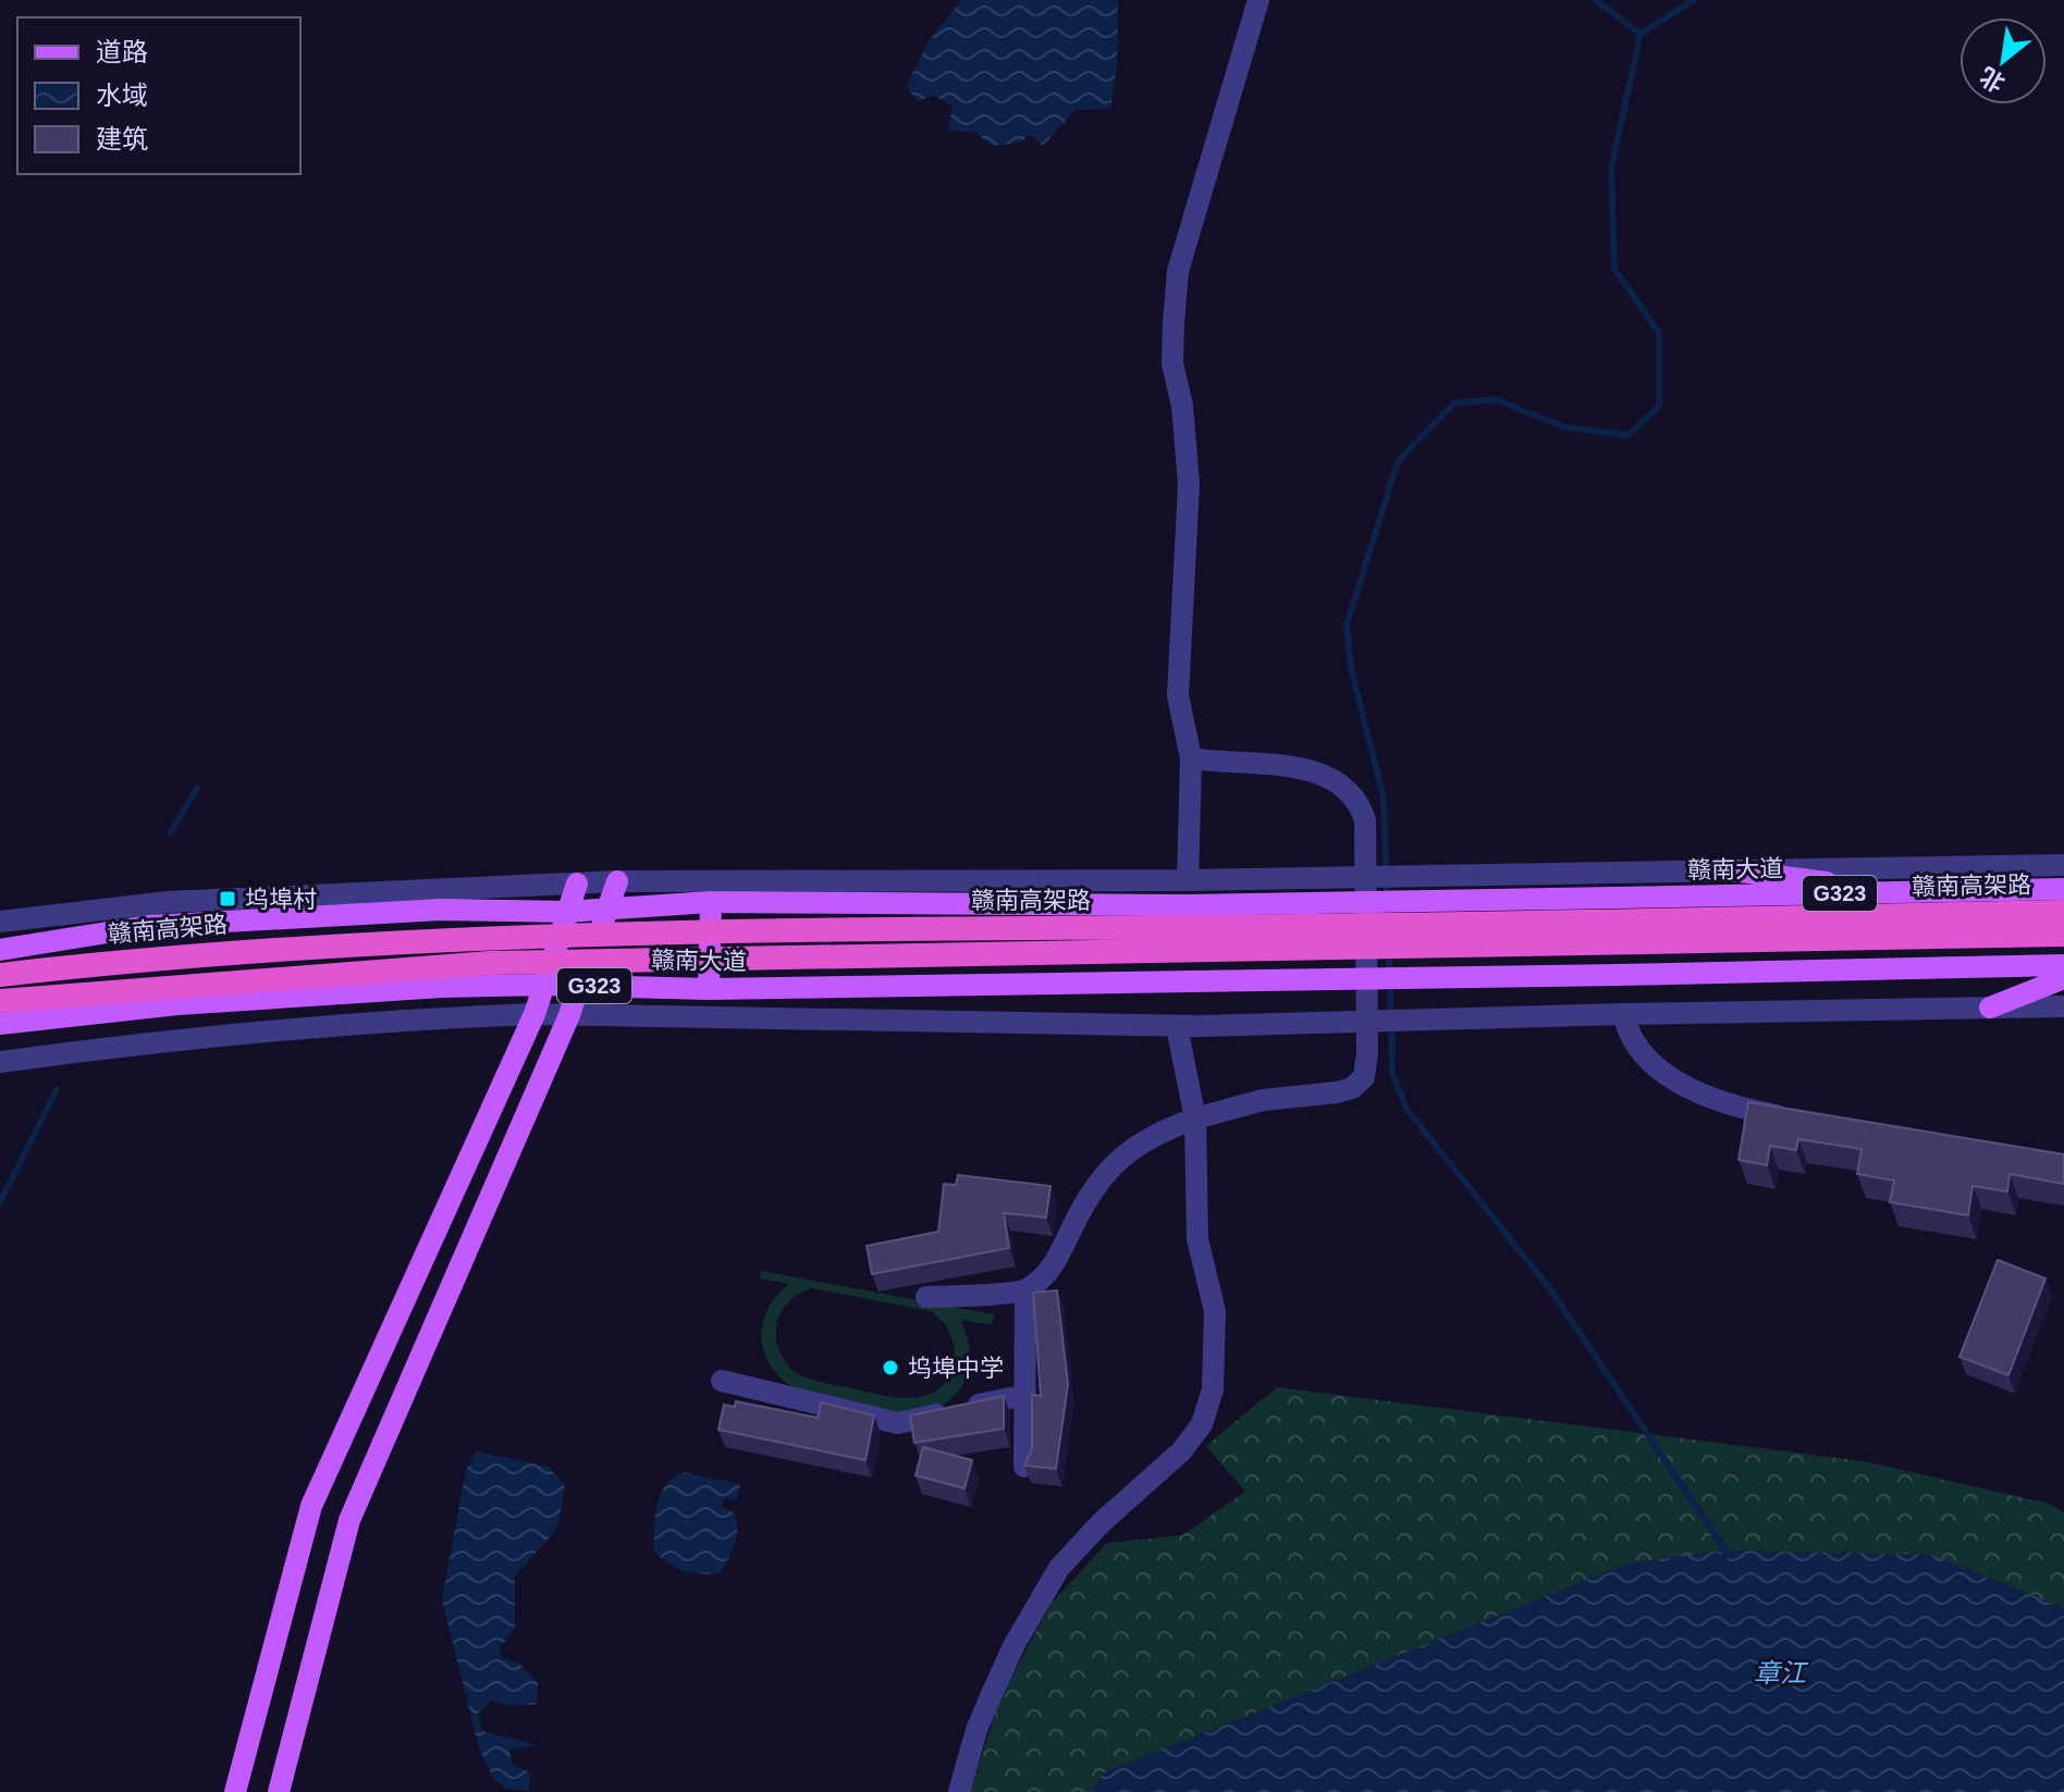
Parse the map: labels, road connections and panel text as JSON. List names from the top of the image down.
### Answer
{
  "streets": {
    "highway": ["赣南高架路"],
    "main road": ["赣南大道", "G323"]
  },
  "water": ["章江"],
  "places": {
    "transit": ["坞埠村"],
    "other": ["坞埠中学"]
  },
  "legend": ["道路", "水域", "建筑"],
  "north": "bottom left"
}
